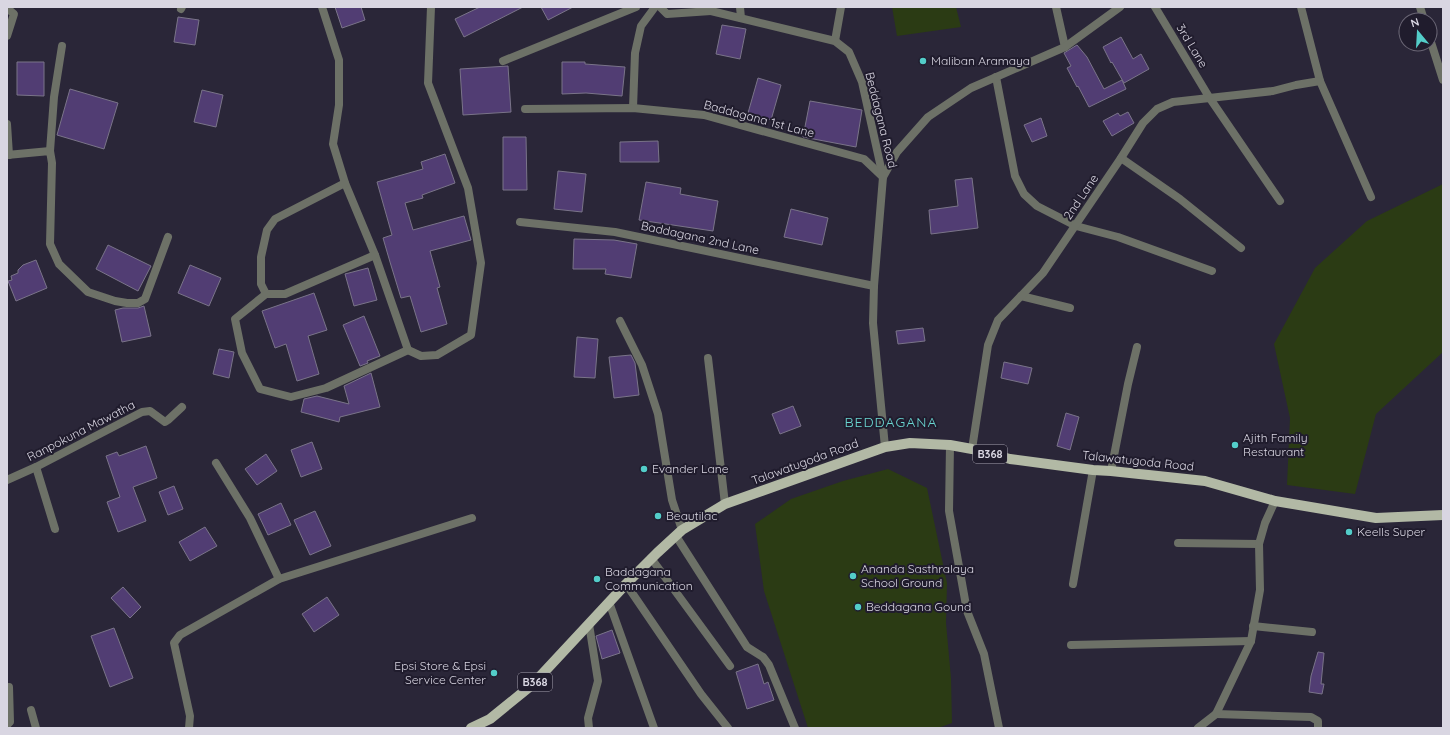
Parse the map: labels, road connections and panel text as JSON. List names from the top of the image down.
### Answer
{
  "streets": {
    "main road": ["B368", "Talawatugoda Road"],
    "street": [
      "3rd Lane",
      "Baddagana 1st Lane",
      "Beddagana Road",
      "2nd Lane",
      "Baddagana 2nd Lane",
      "Ranpokuna Mawatha"
    ]
  },
  "crossings": [
    ["3rd Lane", "2nd Lane"],
    ["Baddagana 1st Lane", "Beddagana Road"],
    ["Beddagana Road", "Baddagana 2nd Lane"],
    ["Beddagana Road", "Talawatugoda Road"],
    ["2nd Lane", "Talawatugoda Road"]
  ],
  "districts": ["BEDDAGANA"],
  "places": [
    "Maliban Aramaya",
    "Ajith Family Restaurant",
    "Evander Lane",
    "Beautilac",
    "Keells Super",
    "Ananda Sasthralaya School Ground",
    "Baddagana Communication",
    "Beddagana Gound",
    "Epsi Store & Epsi Service Center"
  ],
  "north": "top"
}
